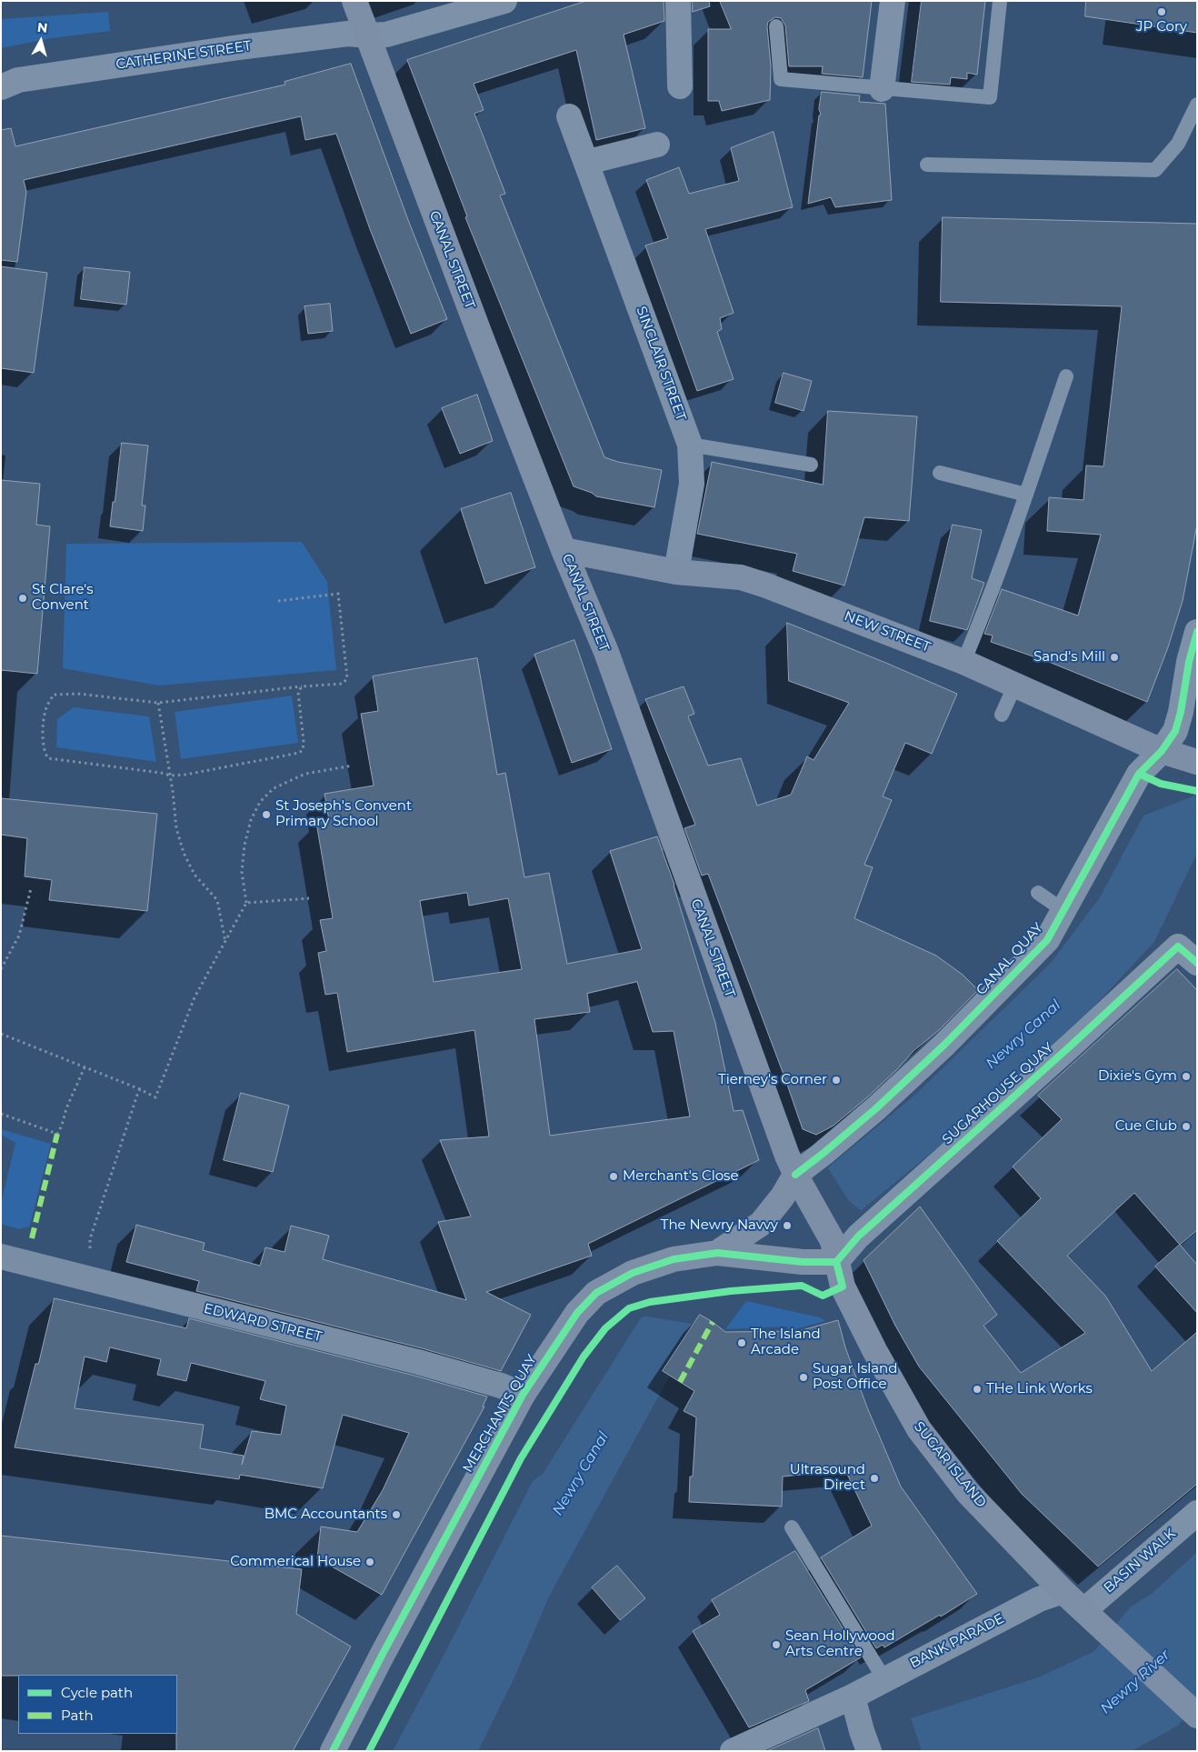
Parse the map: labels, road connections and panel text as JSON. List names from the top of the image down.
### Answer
{
  "streets": {
    "main road": [
      "CANAL STREET",
      "NEW STREET",
      "EDWARD STREET",
      "MERCHANTS QUAY",
      "SUGAR ISLAND"
    ],
    "street": [
      "CATHERINE STREET",
      "SINCLAIR STREET",
      "CANAL QUAY",
      "SUGARHOUSE QUAY",
      "BASIN WALK",
      "BANK PARADE"
    ]
  },
  "crossings": [
    ["CATHERINE STREET", "CANAL STREET"],
    ["CANAL STREET", "NEW STREET"],
    ["CANAL STREET", "CANAL QUAY"],
    ["CANAL STREET", "MERCHANTS QUAY"],
    ["CANAL STREET", "SUGAR ISLAND"],
    ["SINCLAIR STREET", "NEW STREET"],
    ["NEW STREET", "CANAL QUAY"],
    ["CANAL QUAY", "MERCHANTS QUAY"],
    ["CANAL QUAY", "SUGAR ISLAND"],
    ["SUGARHOUSE QUAY", "MERCHANTS QUAY"],
    ["SUGARHOUSE QUAY", "SUGAR ISLAND"],
    ["EDWARD STREET", "MERCHANTS QUAY"],
    ["MERCHANTS QUAY", "SUGAR ISLAND"],
    ["SUGAR ISLAND", "BASIN WALK"],
    ["SUGAR ISLAND", "BANK PARADE"]
  ],
  "water": ["Newry Canal", "Newry River"],
  "places": [
    "JP Cory",
    "St Clare's Convent",
    "Sand's Mill",
    "St Joseph's Convent Primary School",
    "Dixie's Gym",
    "Tierney's Corner",
    "Cue Club",
    "Merchant's Close",
    "The Newry Navvy",
    "The Island Arcade",
    "Sugar Island Post Office",
    "THe Link Works",
    "Ultrasound Direct",
    "BMC Accountants",
    "Commerical House",
    "Sean Hollywood Arts Centre"
  ],
  "legend": ["Cycle path", "Path"],
  "north": "top"
}
